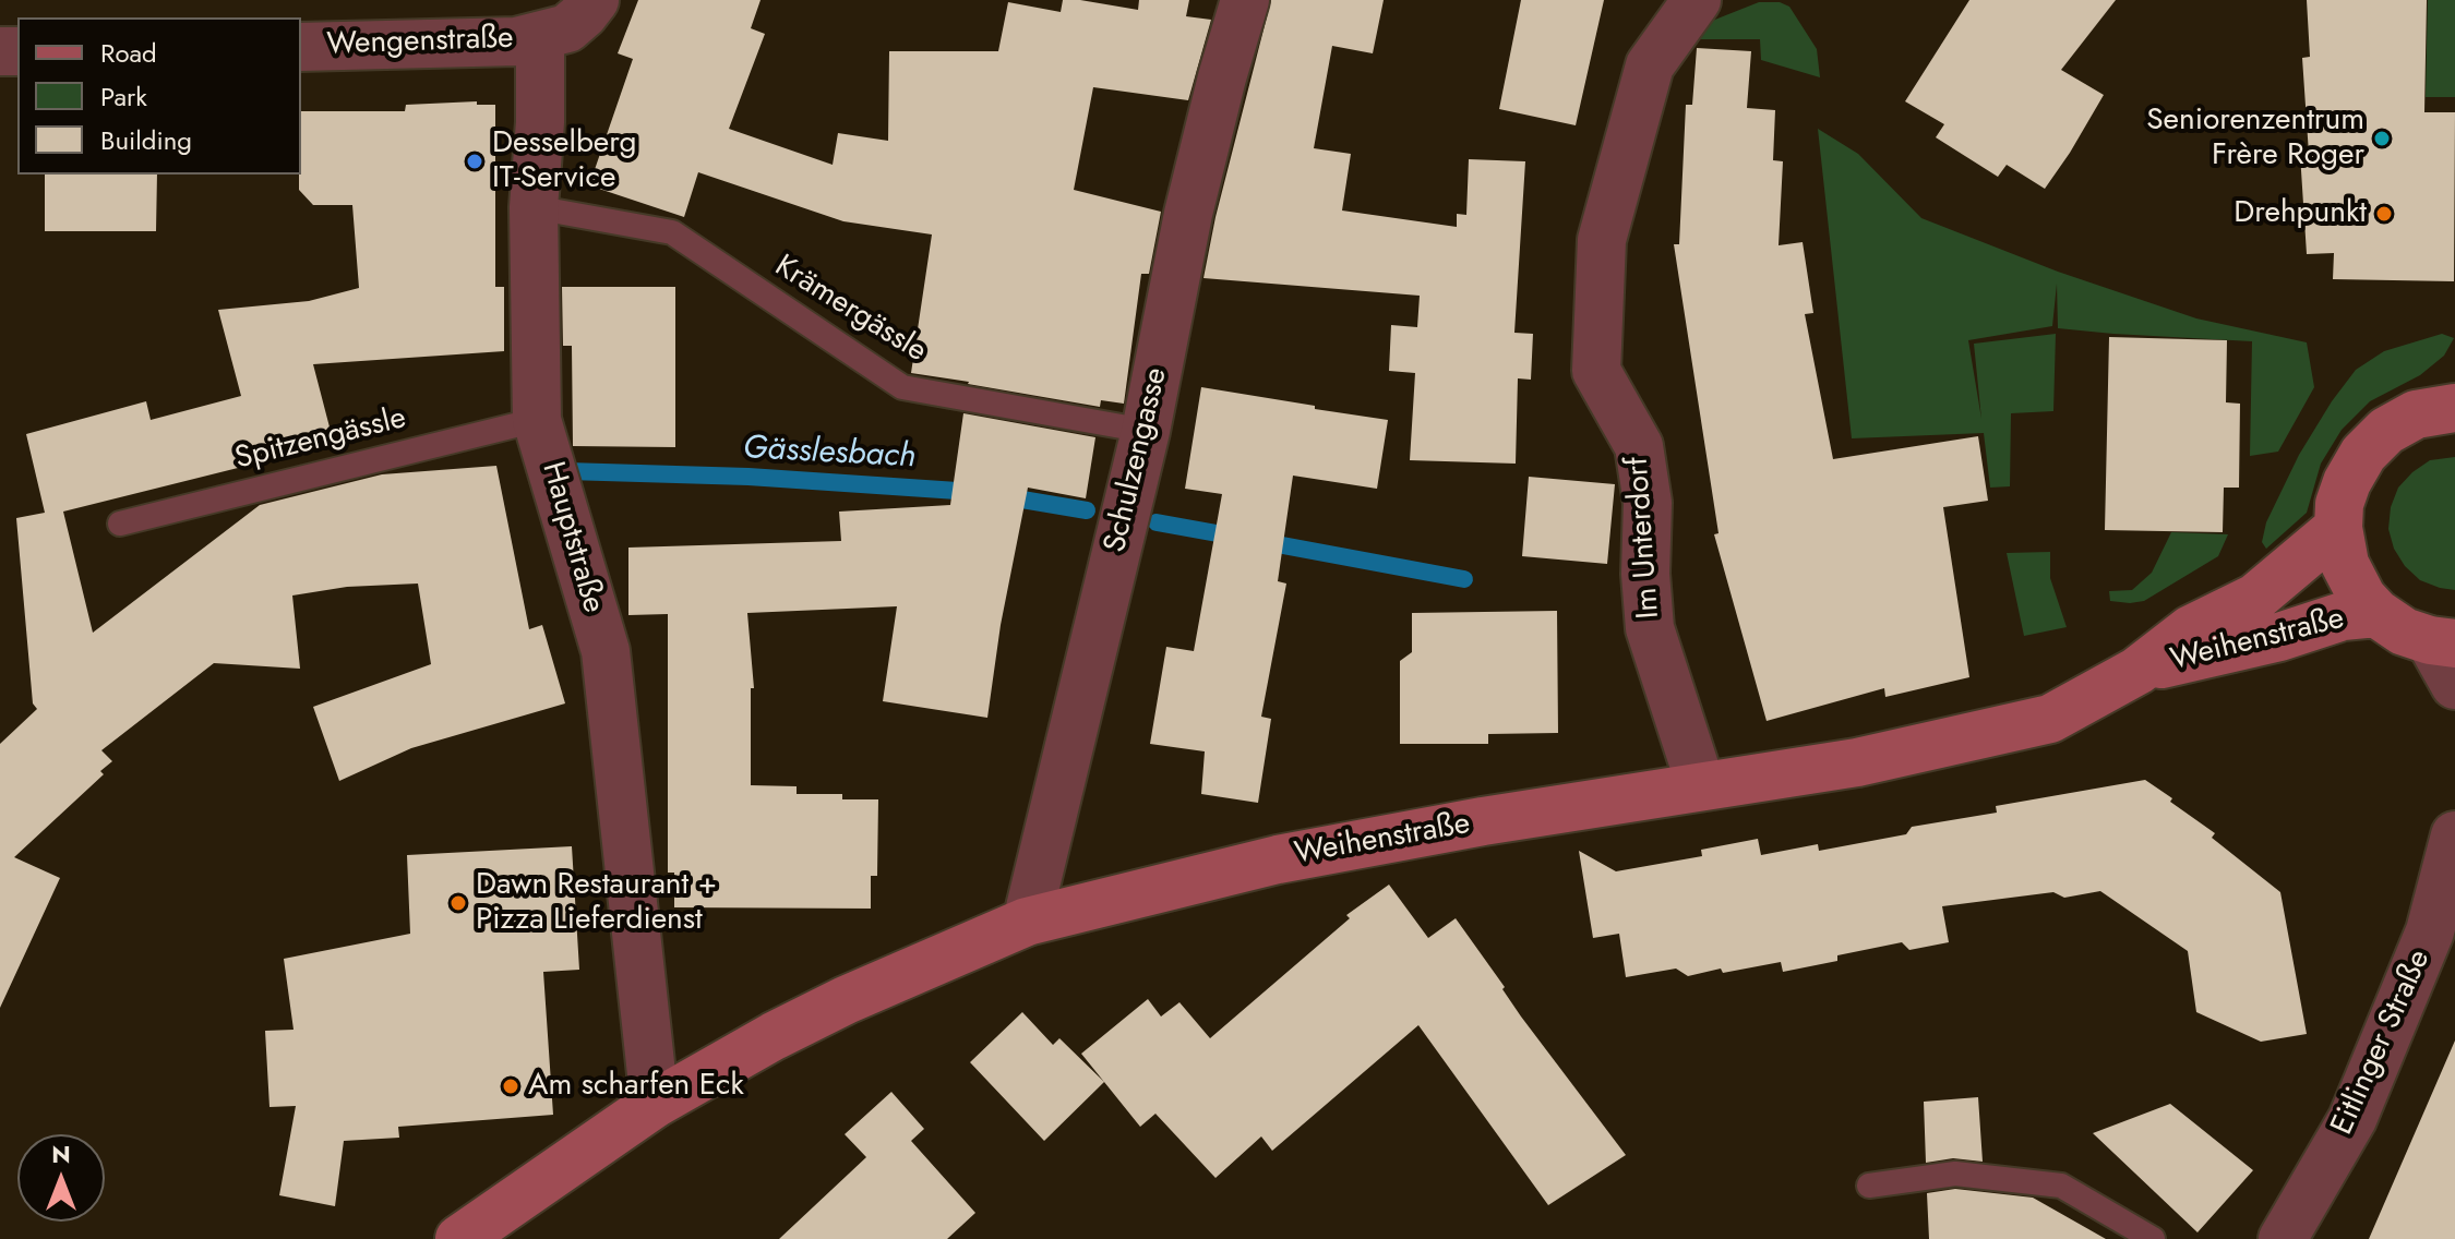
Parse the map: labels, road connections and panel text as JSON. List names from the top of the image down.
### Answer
{
  "streets": {
    "main road": ["Weihenstraße"],
    "street": [
      "Wengenstraße",
      "Schulzengasse",
      "Hauptstraße",
      "Im Unterdorf",
      "Eitlinger Straße"
    ],
    "lane": ["Krämergässle", "Spitzengässle"]
  },
  "crossings": [
    ["Wengenstraße", "Hauptstraße"],
    ["Krämergässle", "Schulzengasse"],
    ["Krämergässle", "Hauptstraße"],
    ["Spitzengässle", "Hauptstraße"],
    ["Schulzengasse", "Weihenstraße"],
    ["Hauptstraße", "Weihenstraße"],
    ["Im Unterdorf", "Weihenstraße"]
  ],
  "water": ["Gässlesbach"],
  "places": [
    "Seniorenzentrum Frère Roger",
    "Desselberg IT-Service",
    "Drehpunkt",
    "Dawn Restaurant + Pizza Lieferdienst",
    "Am scharfen Eck"
  ],
  "legend": ["Road", "Park", "Building"],
  "north": "top"
}
